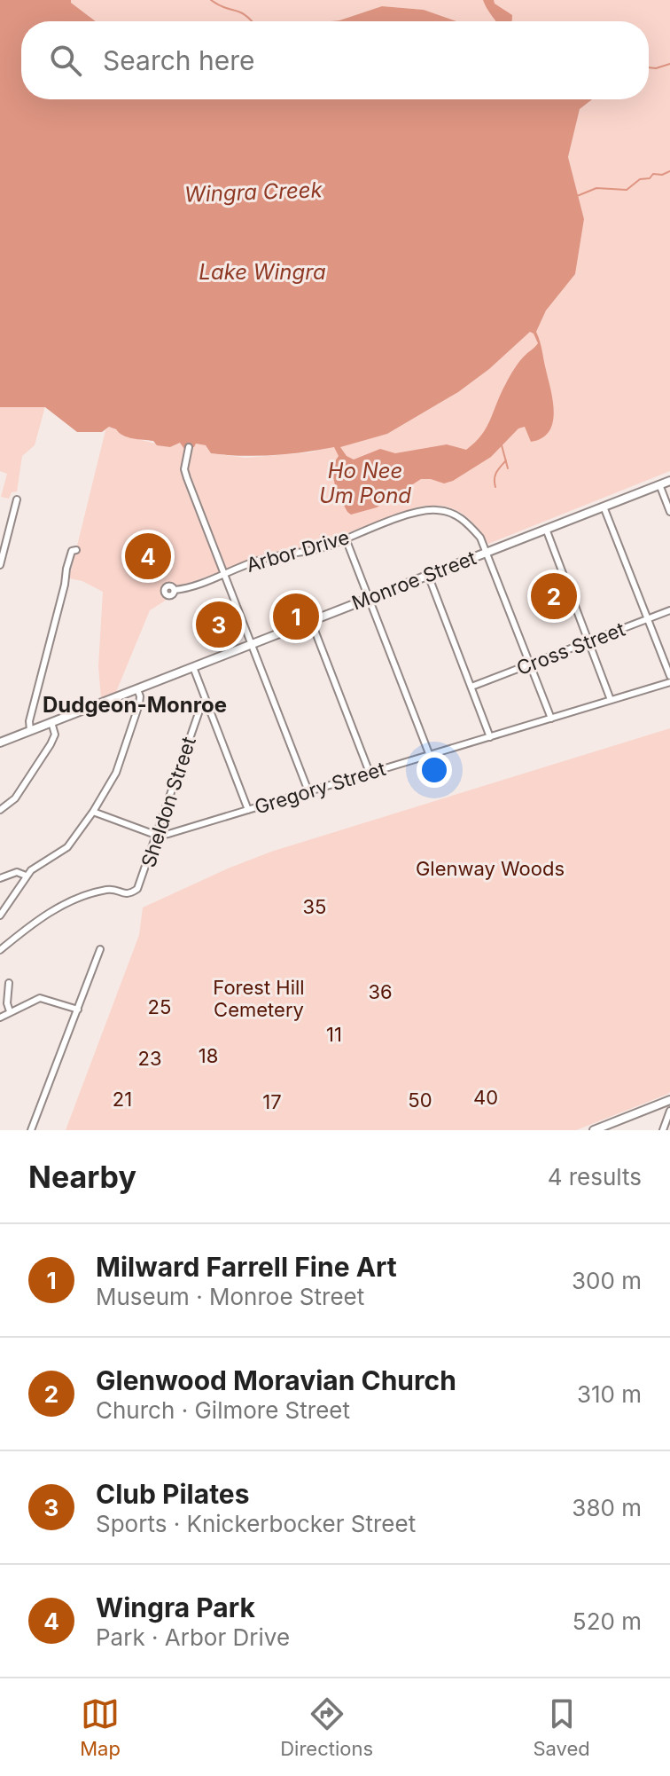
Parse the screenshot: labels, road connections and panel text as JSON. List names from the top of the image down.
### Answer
{
  "streets": {
    "main road": ["Monroe Street"],
    "street": [
      "Arbor Drive",
      "Cross Street",
      "Gregory Street",
      "Sheldon Street"
    ]
  },
  "crossings": [
    ["Arbor Drive", "Monroe Street"],
    ["Arbor Drive", "Cross Street"],
    ["Arbor Drive", "Gregory Street"],
    ["Gregory Street", "Sheldon Street"]
  ],
  "districts": ["Dudgeon-Monroe"],
  "water": ["Wingra Creek", "Lake Wingra", "Ho Nee Um Pond"],
  "parks": [
    "Glenway Woods",
    "35",
    "Forest Hill Cemetery",
    "36",
    "25",
    "11",
    "18",
    "23",
    "40",
    "21",
    "50",
    "17"
  ],
  "page": {
    "search": "Search here",
    "pins": [
      "4",
      "2",
      "1",
      "3"
    ],
    "heading": ["Nearby", "4 results"],
    "list": [
      {
        "mark": "1",
        "name": "Milward Farrell Fine Art",
        "note": "Museum · Monroe Street",
        "value": "300 m"
      },
      {
        "mark": "2",
        "name": "Glenwood Moravian Church",
        "note": "Church · Gilmore Street",
        "value": "310 m"
      },
      {
        "mark": "3",
        "name": "Club Pilates",
        "note": "Sports · Knickerbocker Street",
        "value": "380 m"
      },
      {
        "mark": "4",
        "name": "Wingra Park",
        "note": "Park · Arbor Drive",
        "value": "520 m"
      }
    ],
    "nav": ["Map", "Directions", "Saved"]
  }
}
